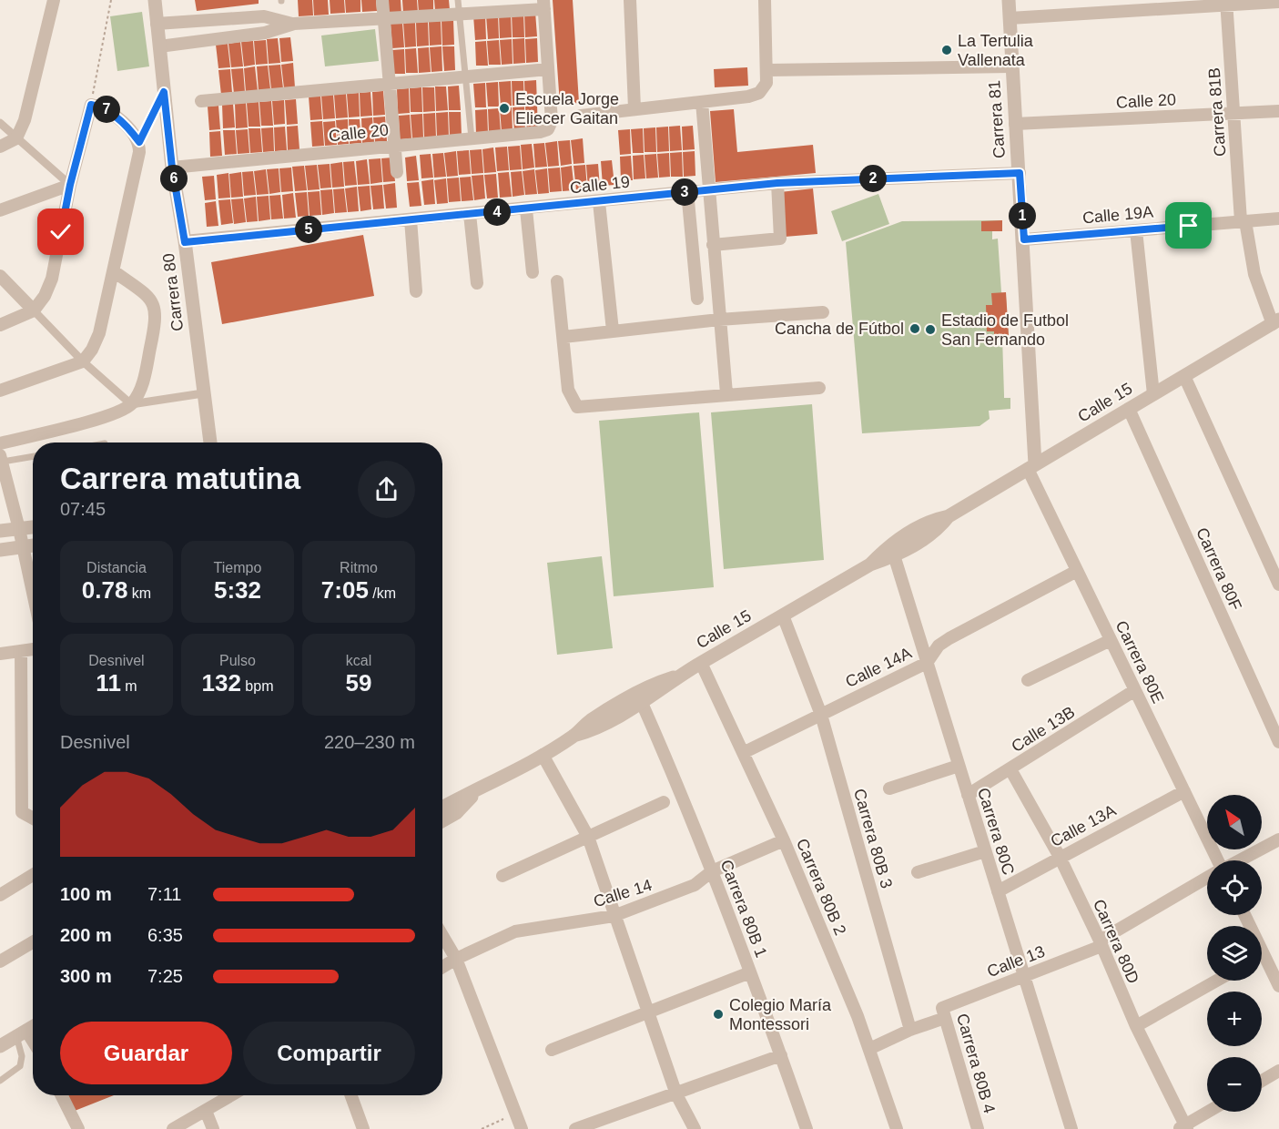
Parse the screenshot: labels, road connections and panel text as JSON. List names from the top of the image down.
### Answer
{
  "streets": {
    "street": [
      "Calle 20",
      "Carrera 81B",
      "Carrera 81",
      "Calle 19",
      "Calle 19A",
      "Carrera 80",
      "Calle 15",
      "Carrera 80F",
      "Carrera 80E",
      "Calle 14A",
      "Calle 13B",
      "Calle 13A",
      "Carrera 80C",
      "Carrera 80B 3",
      "Carrera 80B 2",
      "Calle 14",
      "Carrera 80B 1",
      "Carrera 80D",
      "Calle 13",
      "Carrera 80B 4"
    ]
  },
  "crossings": [
    ["Calle 20", "Carrera 81B"],
    ["Calle 20", "Carrera 81"],
    ["Calle 20", "Carrera 80"],
    ["Carrera 81B", "Calle 19A"],
    ["Carrera 81B", "Calle 15"],
    ["Carrera 81", "Calle 19"],
    ["Carrera 81", "Calle 19A"],
    ["Carrera 81", "Calle 15"],
    ["Carrera 81", "Carrera 80E"],
    ["Calle 19", "Carrera 80"],
    ["Calle 15", "Carrera 80F"],
    ["Calle 15", "Carrera 80E"],
    ["Calle 15", "Carrera 80C"],
    ["Calle 15", "Carrera 80B 3"],
    ["Calle 15", "Carrera 80B 2"],
    ["Calle 15", "Carrera 80B 1"],
    ["Carrera 80E", "Calle 14A"],
    ["Carrera 80E", "Calle 13B"],
    ["Carrera 80E", "Calle 13A"],
    ["Calle 14A", "Carrera 80C"],
    ["Calle 14A", "Carrera 80B 3"],
    ["Calle 14A", "Carrera 80B 2"],
    ["Calle 13B", "Carrera 80C"],
    ["Calle 13B", "Carrera 80D"],
    ["Calle 13A", "Carrera 80C"],
    ["Calle 13A", "Carrera 80D"],
    ["Carrera 80C", "Calle 13"],
    ["Carrera 80B 3", "Calle 13"],
    ["Carrera 80B 2", "Calle 14"],
    ["Calle 14", "Carrera 80B 1"],
    ["Carrera 80D", "Calle 13"],
    ["Calle 13", "Carrera 80B 4"]
  ],
  "places": [
    "La Tertulia Vallenata",
    "Escuela Jorge Eliecer Gaitan",
    "Cancha de Fútbol",
    "Estadio de Futbol San Fernando",
    "Colegio María Montessori"
  ],
  "north": "top left",
  "page": {
    "pins": [
      "7",
      "2",
      "6",
      "3",
      "4",
      "1",
      "5"
    ],
    "heading": ["Carrera matutina", "07:45"],
    "stats": [
      ["Distancia", "0.78 km"],
      ["Tiempo", "5:32"],
      ["Ritmo", "7:05 /km"],
      ["Desnivel", "11 m"],
      ["Pulso", "132 bpm"],
      ["kcal", "59"]
    ],
    "chart": ["Desnivel", "220–230 m"],
    "map_buttons": ["+", "−"],
    "list": [
      {
        "name": "100 m",
        "note": "7:11"
      },
      {
        "name": "200 m",
        "note": "6:35"
      },
      {
        "name": "300 m",
        "note": "7:25"
      }
    ],
    "buttons": ["Guardar", "Compartir"]
  }
}
